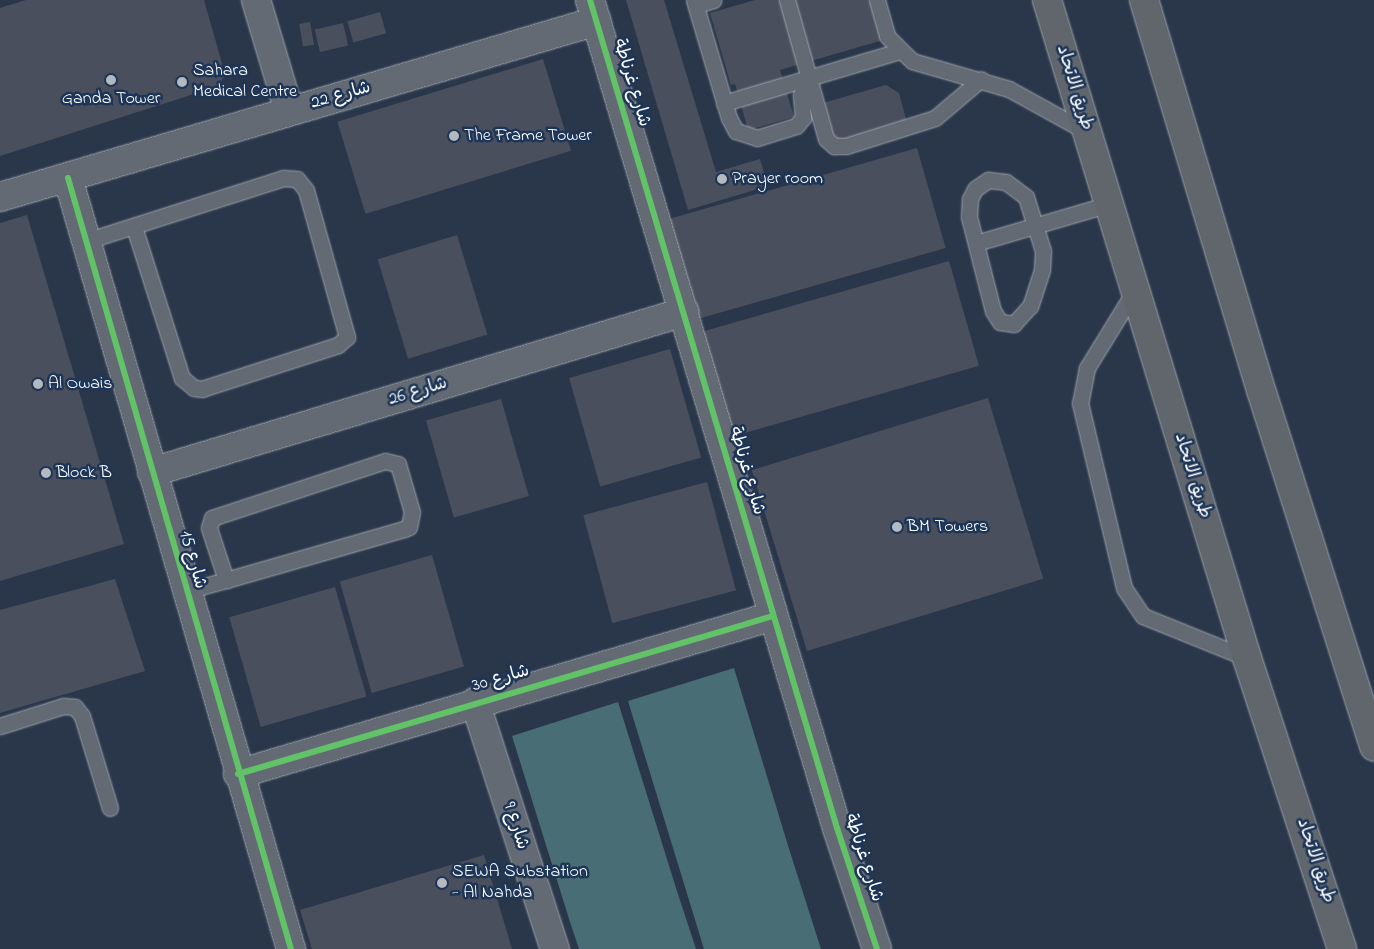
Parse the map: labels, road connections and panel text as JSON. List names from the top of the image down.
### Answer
{
  "streets": {
    "highway": ["طريق الاتحاد"],
    "street": [
      "شارع غرناطة",
      "شارع 22",
      "شارع 26",
      "شارع 15",
      "شارع 30",
      "شارع 9"
    ]
  },
  "crossings": [
    ["شارع غرناطة", "شارع 22"],
    ["شارع غرناطة", "شارع 26"],
    ["شارع غرناطة", "شارع 30"],
    ["شارع 22", "شارع 15"],
    ["شارع 26", "شارع 15"],
    ["شارع 15", "شارع 30"],
    ["شارع 30", "شارع 9"]
  ],
  "places": [
    "Ganda Tower",
    "Sahara Medical Centre",
    "The Frame Tower",
    "Prayer room",
    "Al Owais",
    "Block B",
    "BM Towers",
    "SEWA Substation - Al Nahda"
  ]
}
